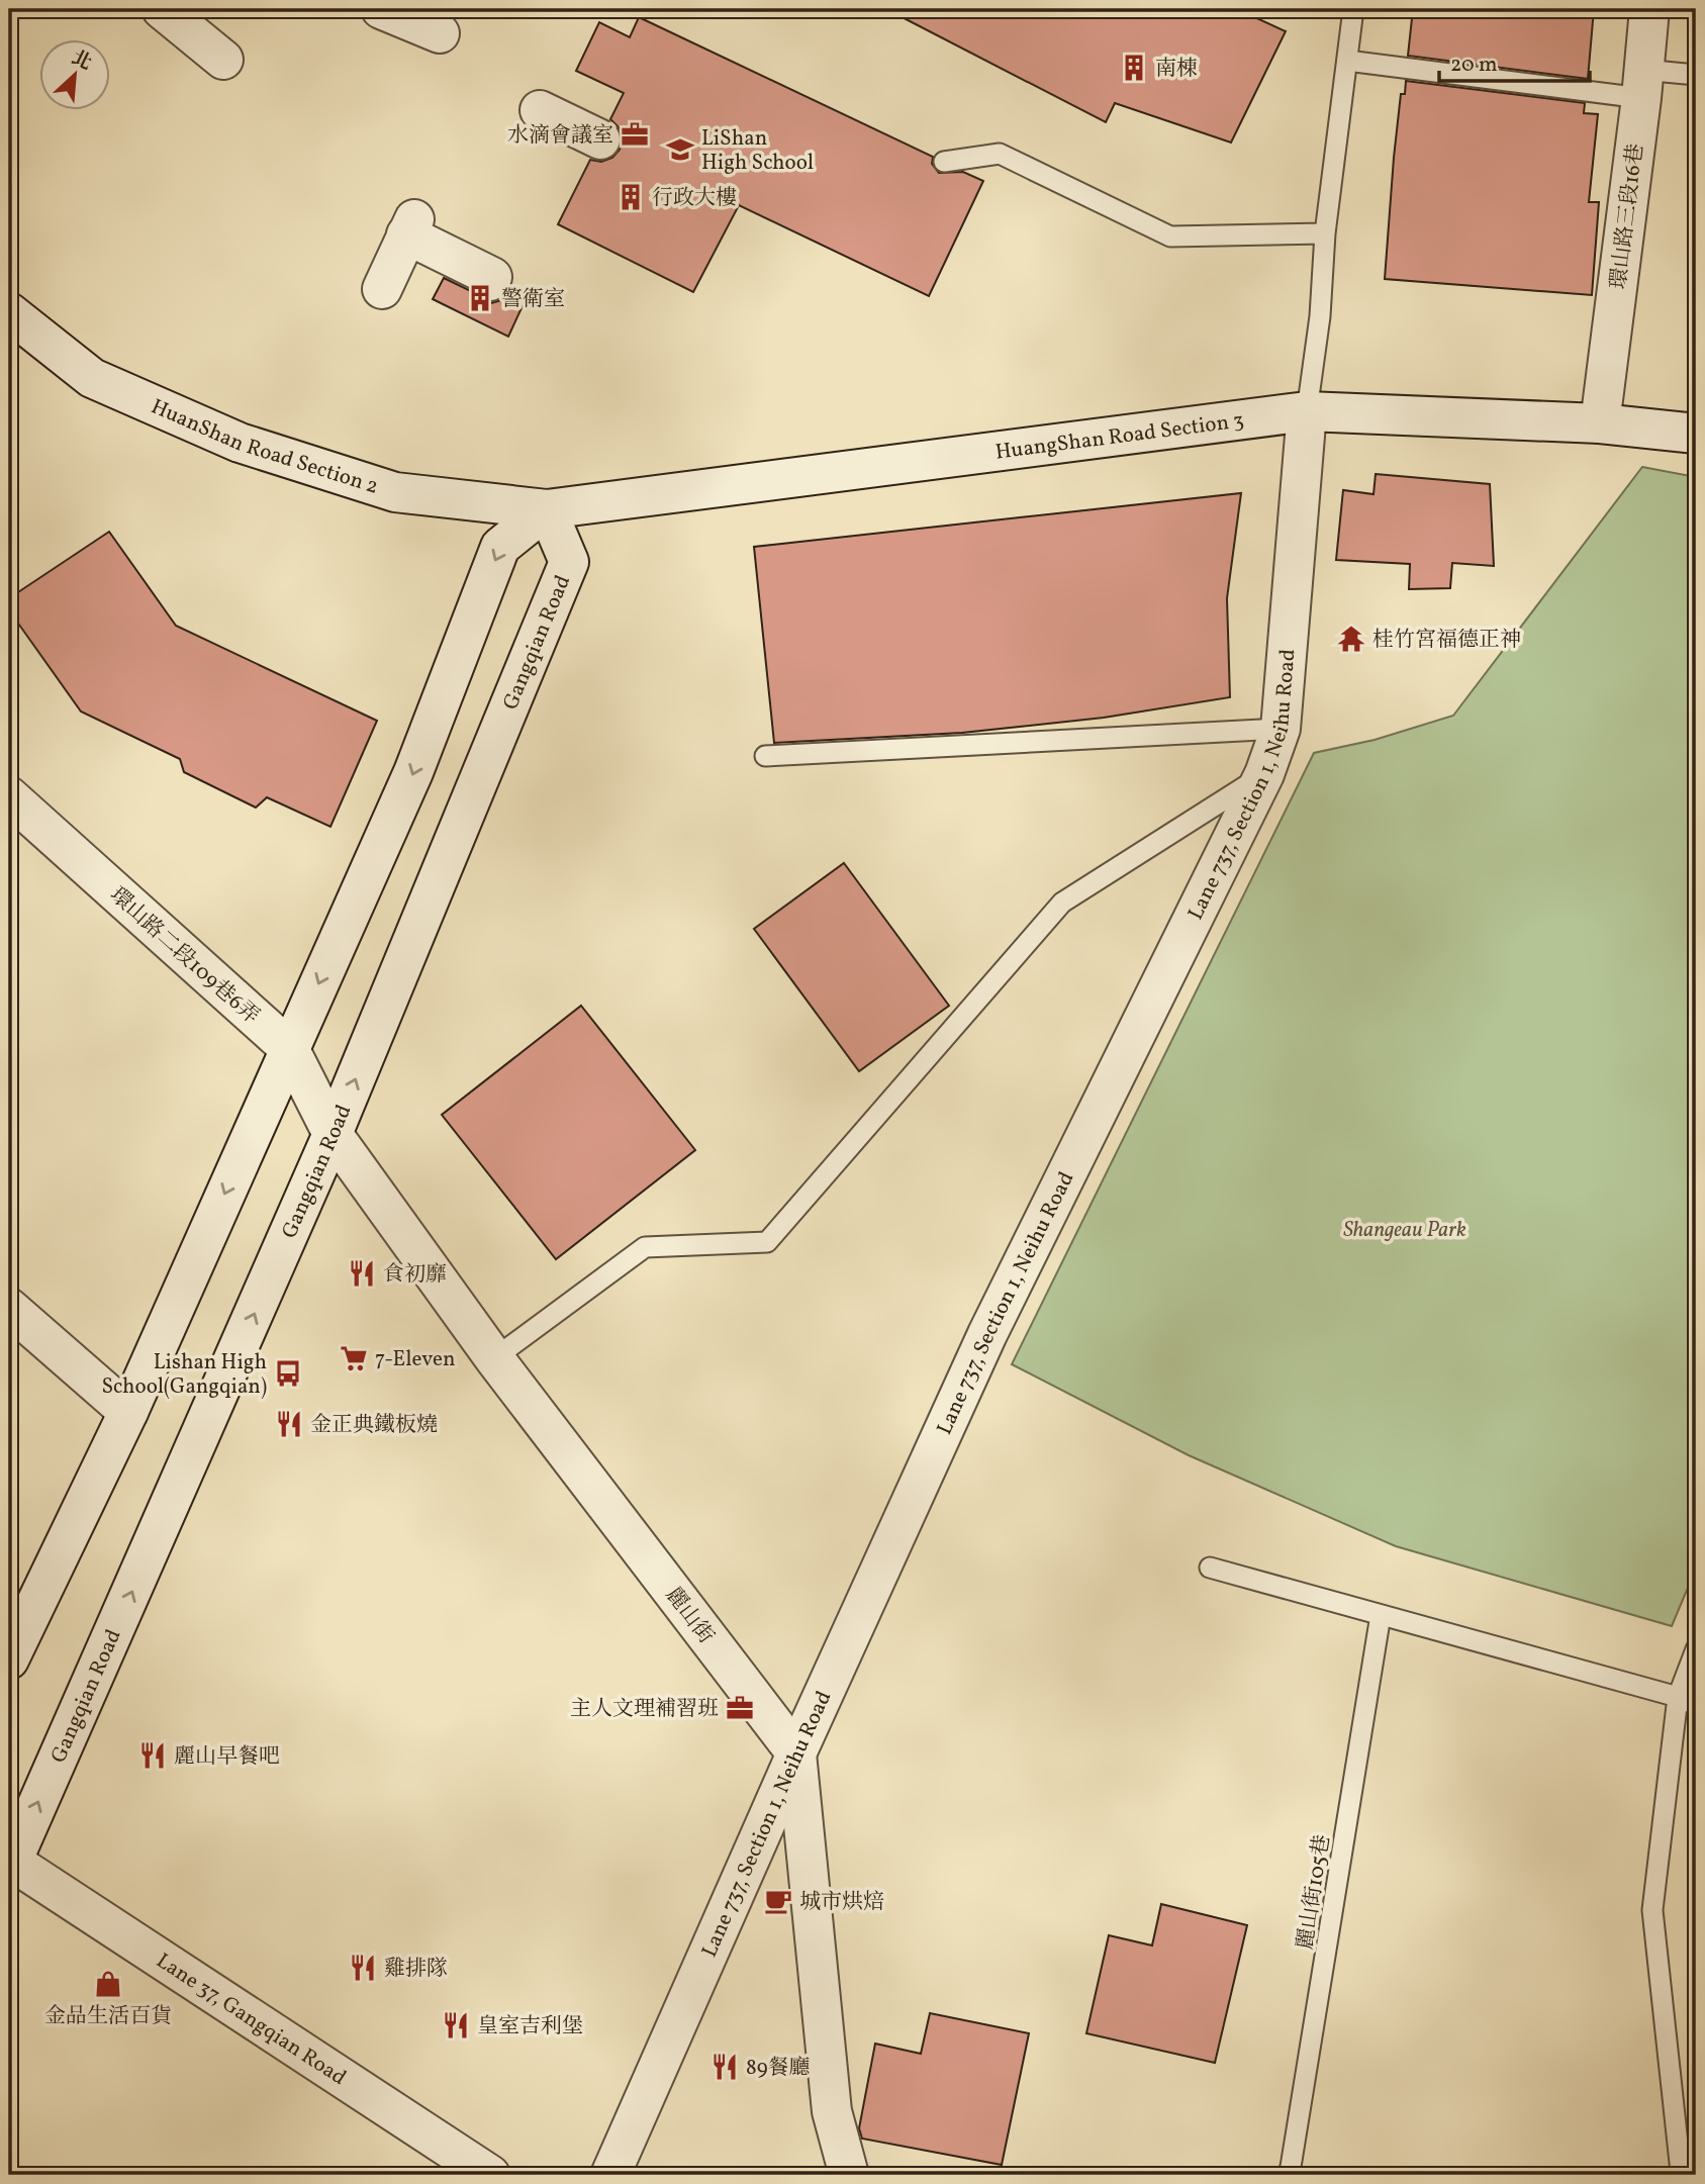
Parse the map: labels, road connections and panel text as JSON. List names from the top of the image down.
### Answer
{
  "streets": {
    "street": [
      "環山路三段16巷",
      "HuangShan Road Section 3",
      "HuanShan Road Section 2",
      "Gangqian Road",
      "Lane 737, Section 1, Neihu Road",
      "環山路二段109巷6弄",
      "麗山街",
      "Lane 37, Gangqian Road"
    ],
    "lane": ["麗山街105巷"]
  },
  "crossings": [
    ["環山路三段16巷", "HuangShan Road Section 3"],
    ["HuangShan Road Section 3", "HuanShan Road Section 2"],
    ["HuangShan Road Section 3", "Gangqian Road"],
    ["HuangShan Road Section 3", "Lane 737, Section 1, Neihu Road"],
    ["HuanShan Road Section 2", "Gangqian Road"],
    ["Gangqian Road", "環山路二段109巷6弄"],
    ["Gangqian Road", "麗山街"],
    ["Gangqian Road", "Lane 37, Gangqian Road"],
    ["Lane 737, Section 1, Neihu Road", "麗山街"],
    ["環山路二段109巷6弄", "麗山街"]
  ],
  "parks": ["Shangeau Park"],
  "places": {
    "building": ["南棟", "行政大樓", "警衛室"],
    "office": ["水滴會議室", "主人文理補習班"],
    "school or university": ["LiShan High School"],
    "temple": ["桂竹宮福德正神"],
    "restaurant": [
      "食初靡",
      "金正典鐵板燒",
      "麗山早餐吧",
      "雞排隊",
      "皇室吉利堡",
      "89餐廳"
    ],
    "supermarket": ["7-Eleven"],
    "bus stop": ["Lishan High School(Gangqian)"],
    "cafe": ["城市烘焙"],
    "shop": ["金品生活百貨"]
  },
  "scale_bar": "20 m",
  "north": "top right"
}
